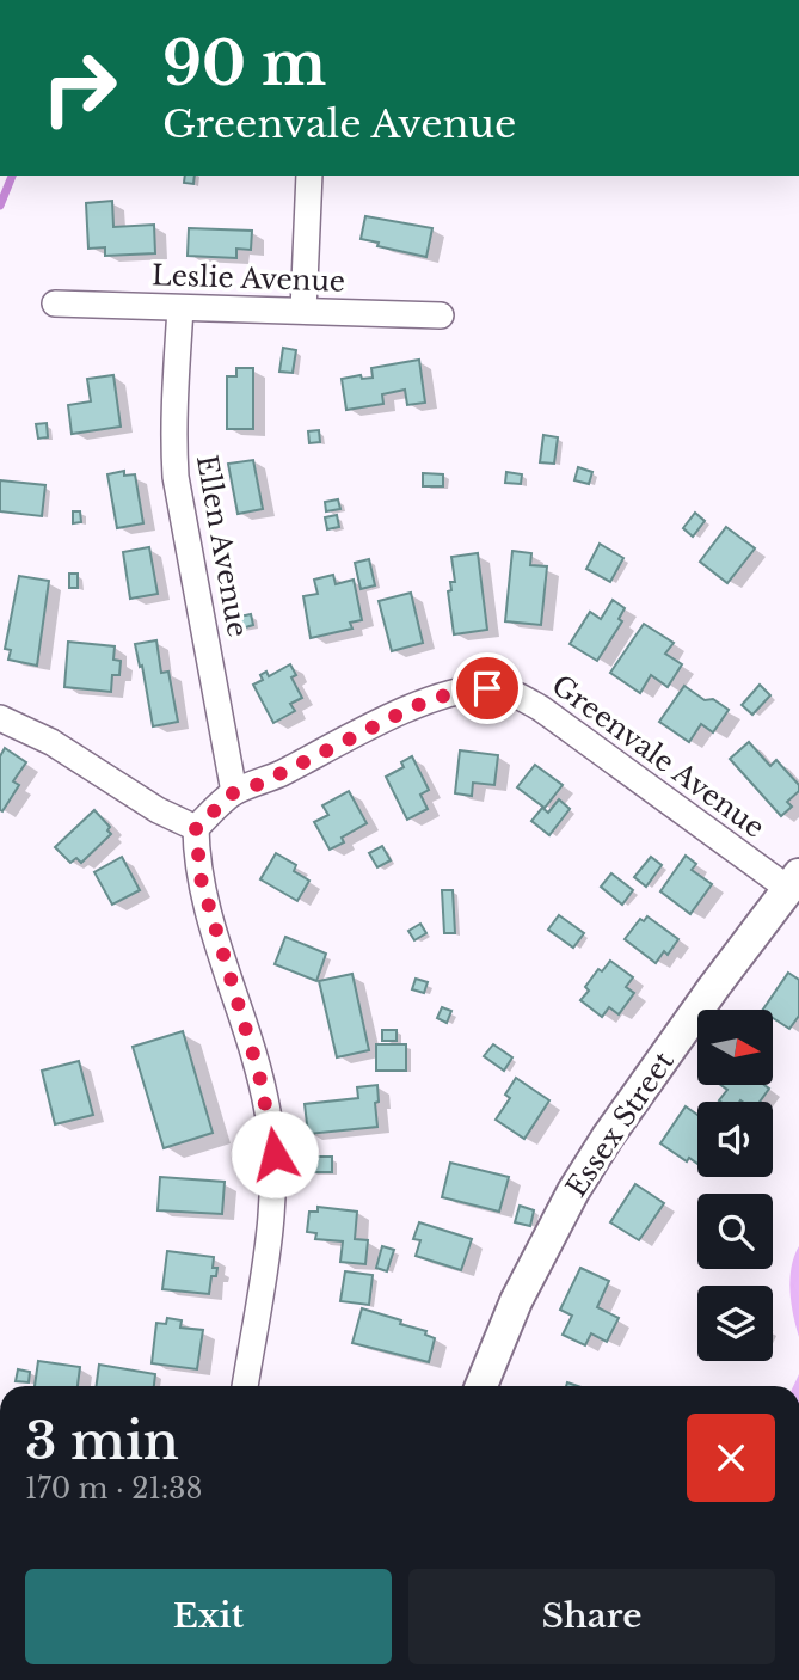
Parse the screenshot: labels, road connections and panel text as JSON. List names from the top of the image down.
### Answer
{
  "streets": {
    "street": [
      "Leslie Avenue",
      "Ellen Avenue",
      "Greenvale Avenue",
      "Essex Street"
    ]
  },
  "crossings": [
    ["Leslie Avenue", "Ellen Avenue"],
    ["Ellen Avenue", "Greenvale Avenue"],
    ["Greenvale Avenue", "Essex Street"]
  ],
  "north": "right",
  "page": {
    "turn": ["90 m", "Greenvale Avenue"],
    "heading": ["3 min", "170 m · 21:38"],
    "buttons": ["Exit", "Share"]
  }
}
